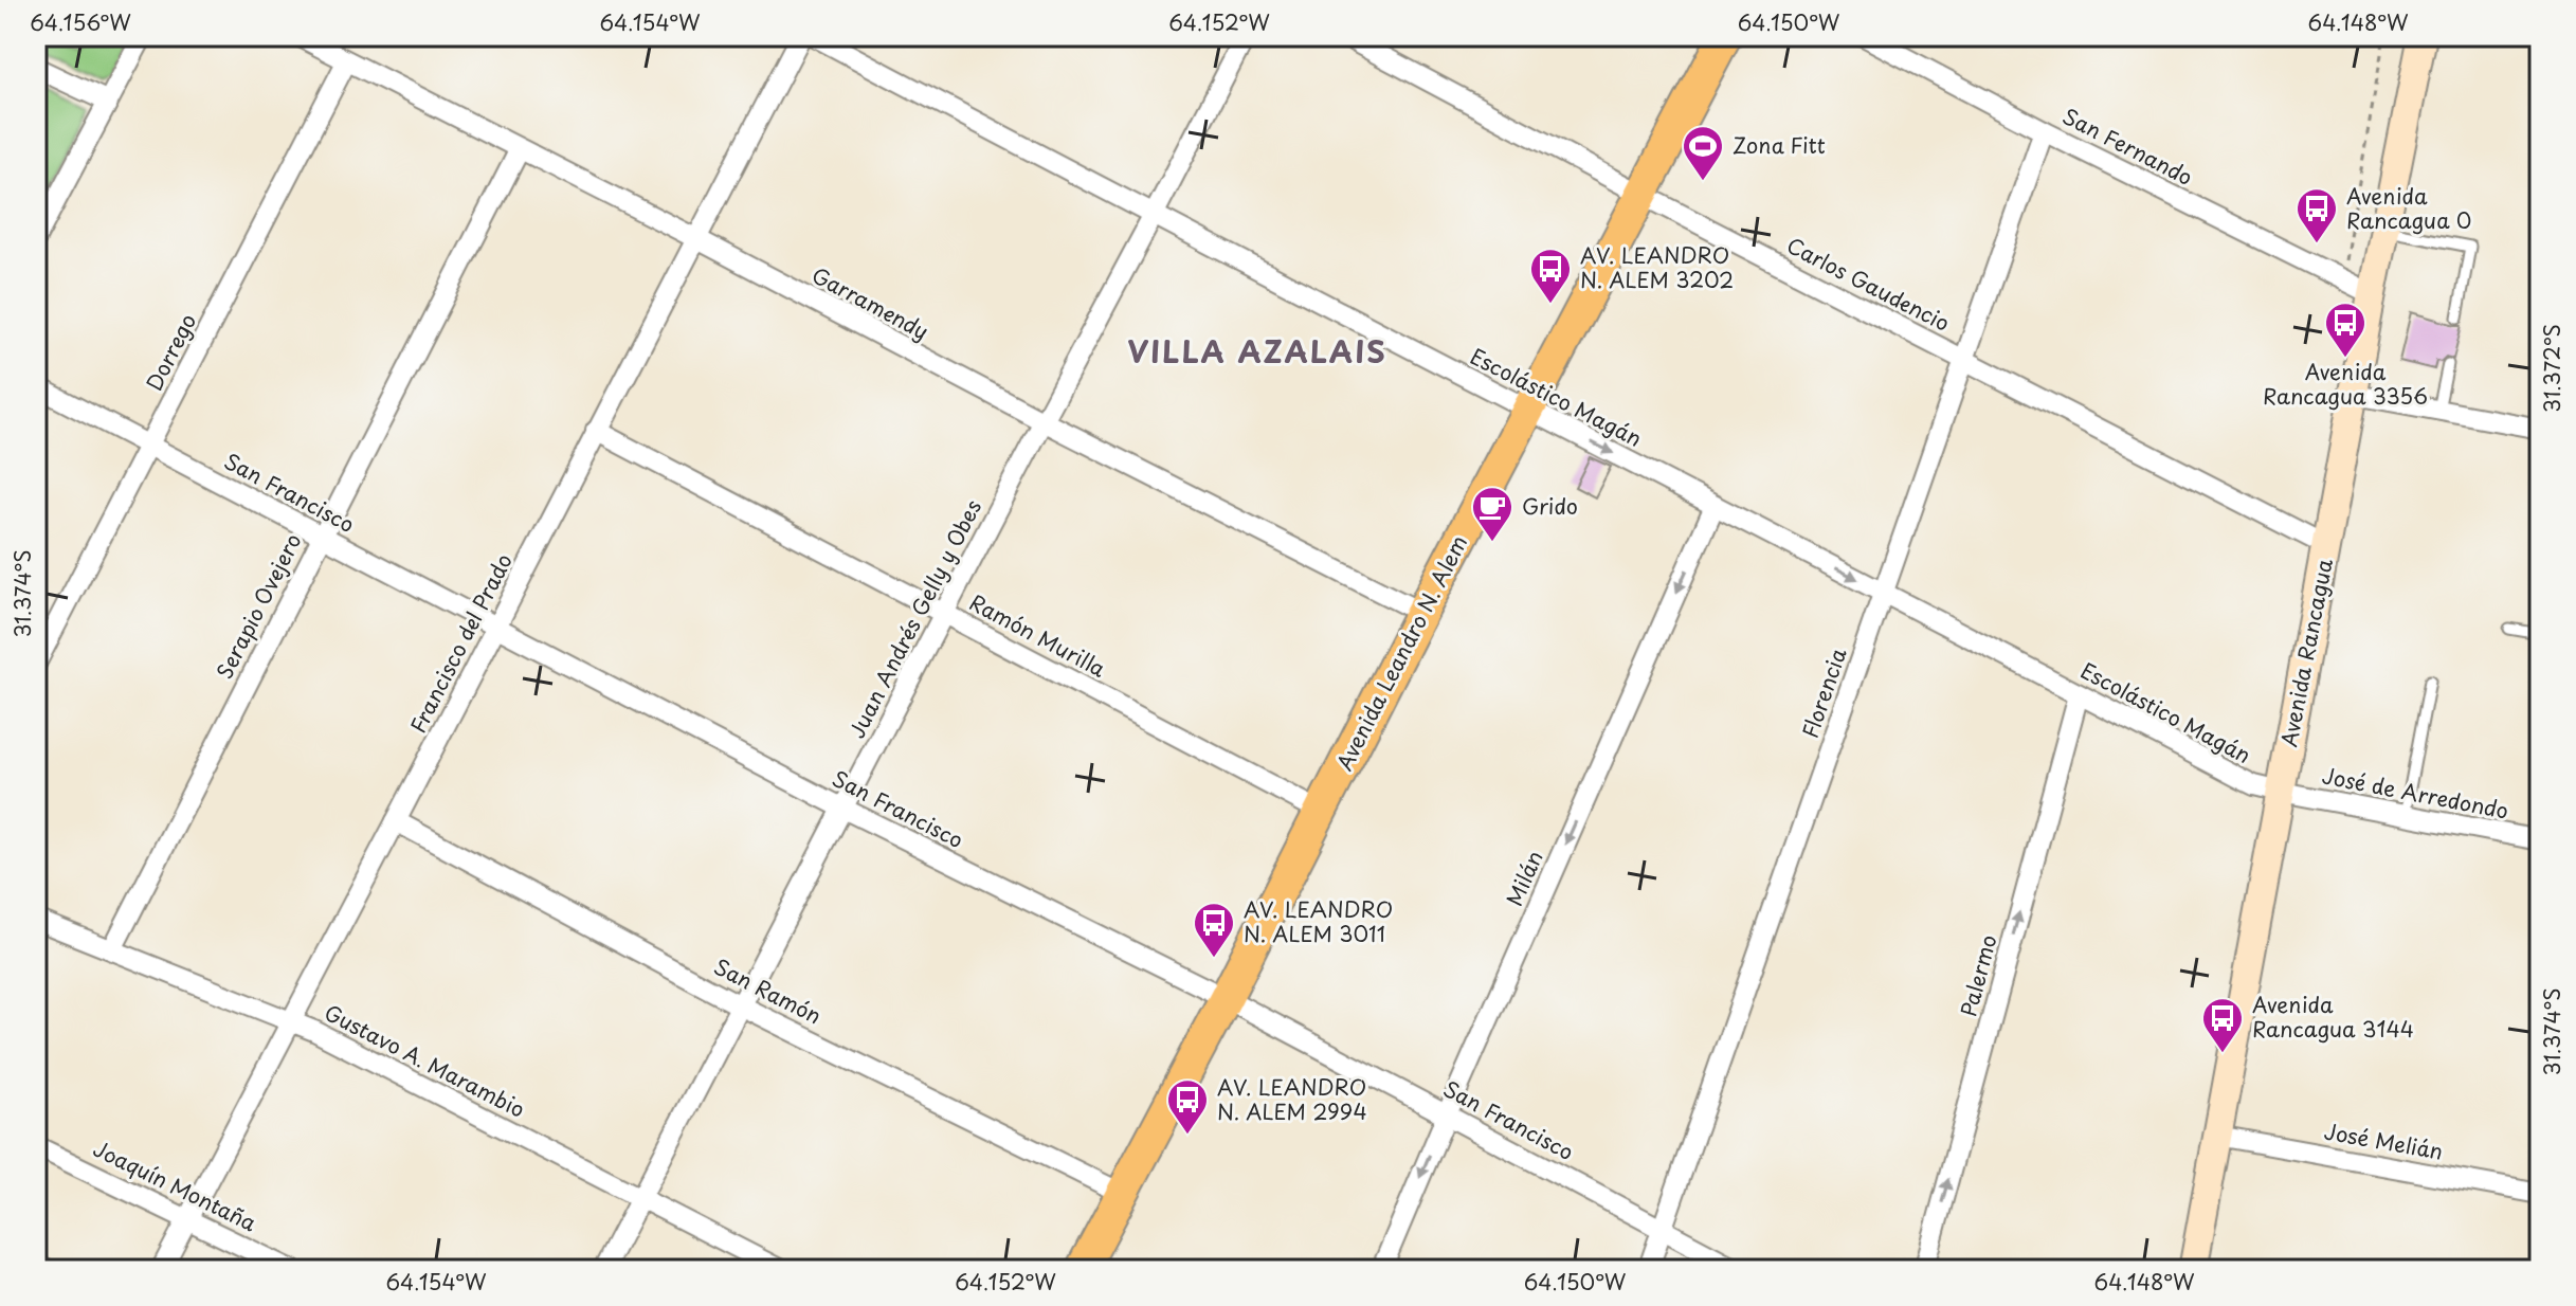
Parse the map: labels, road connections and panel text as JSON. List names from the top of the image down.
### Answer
{
  "streets": {
    "main road": ["Avenida Leandro N. Alem", "Avenida Rancagua"],
    "street": [
      "San Fernando",
      "Carlos Gaudencio",
      "Garramendy",
      "Dorrego",
      "Escolástico Magán",
      "San Francisco",
      "Serapio Ovejero",
      "Juan Andrés Gelly y Obes",
      "Ramón Murilla",
      "Francisco del Prado",
      "Florencia",
      "José de Arredondo",
      "Milán",
      "Palermo",
      "San Ramón",
      "Gustavo A. Marambio",
      "José Melián",
      "Joaquín Montaña"
    ]
  },
  "crossings": [
    ["San Fernando", "Avenida Rancagua"],
    ["San Fernando", "Florencia"],
    ["Carlos Gaudencio", "Avenida Leandro N. Alem"],
    ["Carlos Gaudencio", "Avenida Rancagua"],
    ["Carlos Gaudencio", "Florencia"],
    ["Garramendy", "Dorrego"],
    ["Garramendy", "Serapio Ovejero"],
    ["Garramendy", "Juan Andrés Gelly y Obes"],
    ["Garramendy", "Francisco del Prado"],
    ["Garramendy", "Avenida Leandro N. Alem"],
    ["Dorrego", "San Francisco"],
    ["Escolástico Magán", "Juan Andrés Gelly y Obes"],
    ["Escolástico Magán", "Avenida Leandro N. Alem"],
    ["Escolástico Magán", "Avenida Rancagua"],
    ["Escolástico Magán", "Florencia"],
    ["Escolástico Magán", "José de Arredondo"],
    ["Escolástico Magán", "Milán"],
    ["Escolástico Magán", "Palermo"],
    ["San Francisco", "Serapio Ovejero"],
    ["San Francisco", "Juan Andrés Gelly y Obes"],
    ["San Francisco", "Francisco del Prado"],
    ["San Francisco", "Avenida Leandro N. Alem"],
    ["San Francisco", "Florencia"],
    ["San Francisco", "Milán"],
    ["Serapio Ovejero", "Gustavo A. Marambio"],
    ["Juan Andrés Gelly y Obes", "Ramón Murilla"],
    ["Juan Andrés Gelly y Obes", "San Ramón"],
    ["Juan Andrés Gelly y Obes", "Gustavo A. Marambio"],
    ["Ramón Murilla", "Francisco del Prado"],
    ["Ramón Murilla", "Avenida Leandro N. Alem"],
    ["Francisco del Prado", "San Ramón"],
    ["Francisco del Prado", "Gustavo A. Marambio"],
    ["Francisco del Prado", "Joaquín Montaña"],
    ["Avenida Leandro N. Alem", "San Ramón"],
    ["Avenida Rancagua", "José de Arredondo"],
    ["Avenida Rancagua", "José Melián"]
  ],
  "one_way": ["Milán", "Palermo"],
  "districts": ["VILLA AZALAIS"],
  "places": {
    "sports": ["Zona Fitt"],
    "bus stop": [
      "Avenida Rancagua 0",
      "AV. LEANDRO N. ALEM 3202",
      "Avenida Rancagua 3356",
      "AV. LEANDRO N. ALEM 3011",
      "Avenida Rancagua 3144",
      "AV. LEANDRO N. ALEM 2994"
    ],
    "cafe": ["Grido"]
  },
  "coordinates": [
    "64.156°W",
    "64.154°W",
    "64.152°W",
    "64.150°W",
    "64.148°W",
    "31.372°S",
    "31.374°S"
  ]
}
